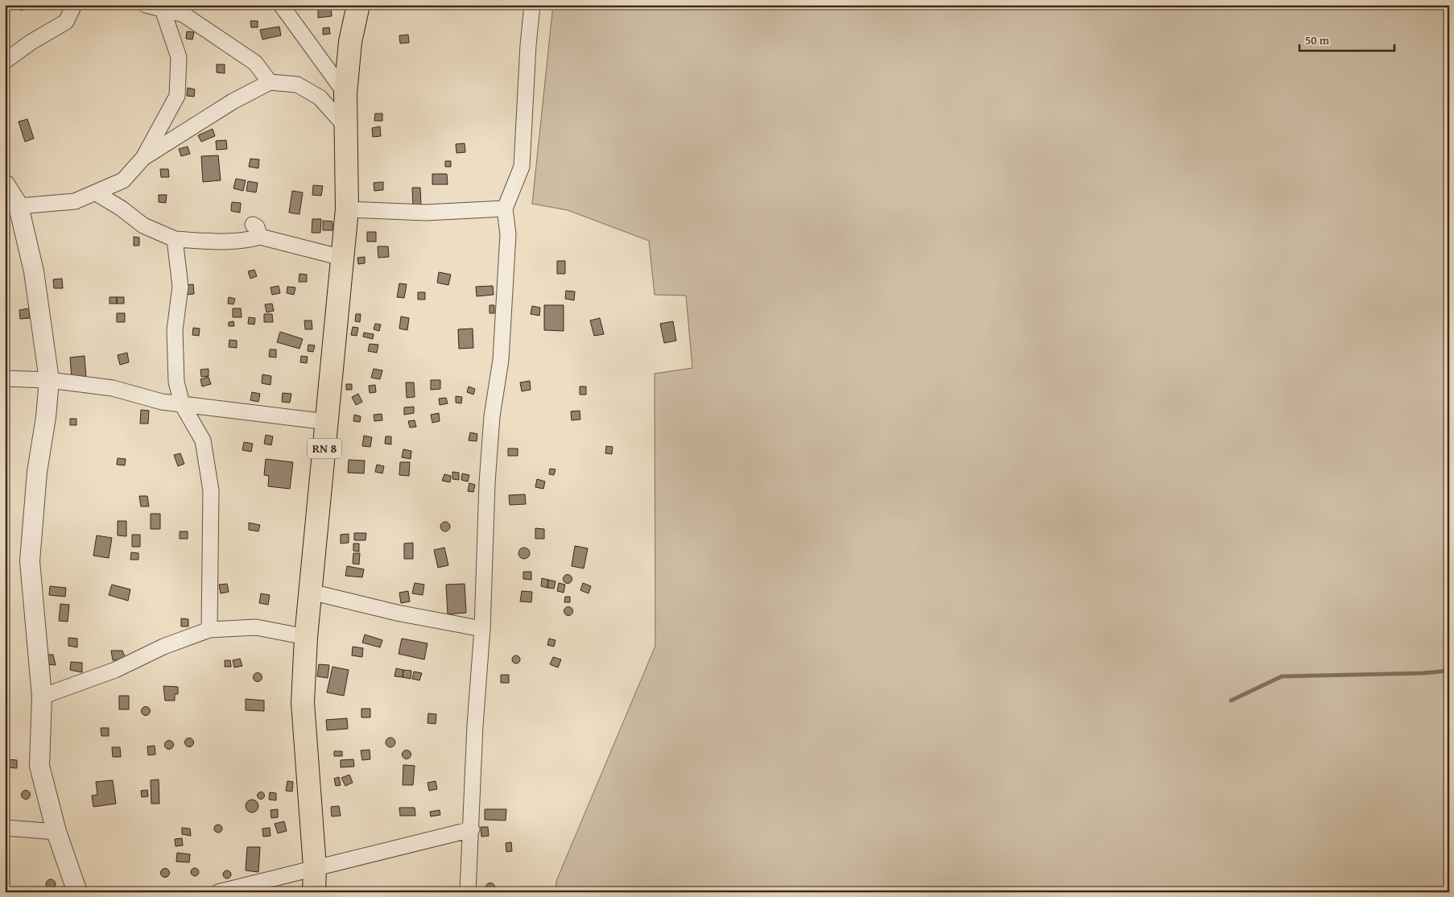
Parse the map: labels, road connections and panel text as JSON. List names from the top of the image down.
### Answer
{
  "streets": {
    "main road": ["RN 8"]
  },
  "scale_bar": "50 m"
}
